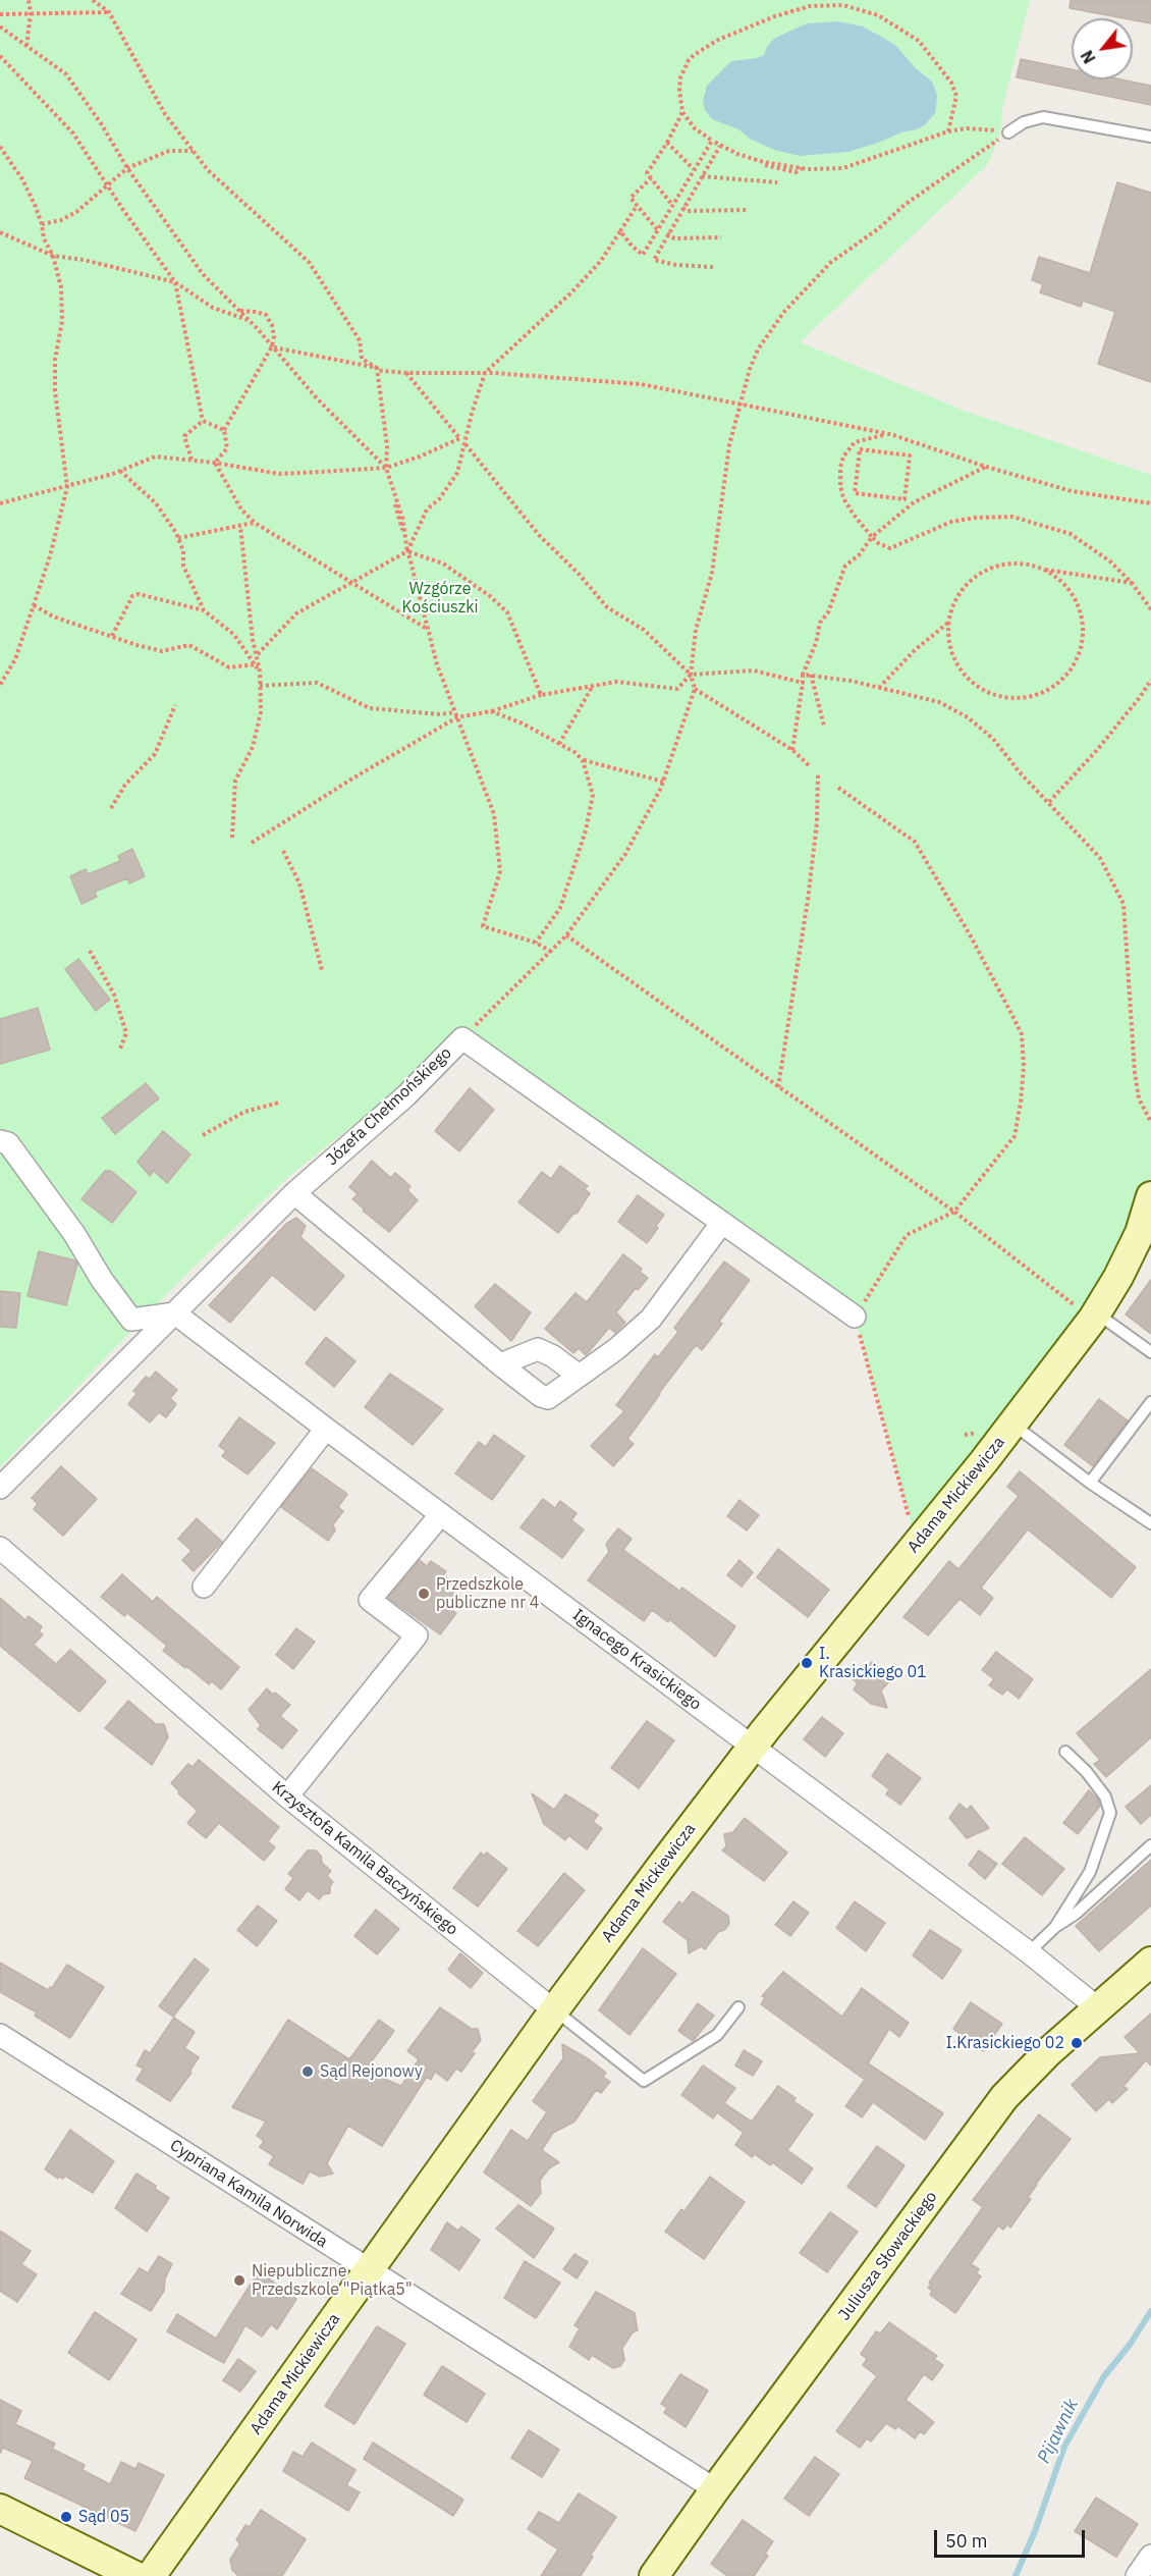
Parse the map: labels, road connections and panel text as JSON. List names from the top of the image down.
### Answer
{
  "streets": {
    "street": [
      "Józefa Chełmońskiego",
      "Adama Mickiewicza",
      "Ignacego Krasickiego",
      "Krzysztofa Kamila Baczyńskiego",
      "Cypriana Kamila Norwida",
      "Juliusza Słowackiego"
    ]
  },
  "crossings": [
    ["Józefa Chełmońskiego", "Ignacego Krasickiego"],
    ["Adama Mickiewicza", "Ignacego Krasickiego"],
    ["Adama Mickiewicza", "Krzysztofa Kamila Baczyńskiego"],
    ["Adama Mickiewicza", "Cypriana Kamila Norwida"],
    ["Ignacego Krasickiego", "Juliusza Słowackiego"],
    ["Cypriana Kamila Norwida", "Juliusza Słowackiego"]
  ],
  "water": ["Pijawnik"],
  "parks": ["Wzgórze Kościuszki"],
  "places": [
    "Przedszkole publiczne nr 4",
    "I. Krasickiego 01",
    "I.Krasickiego 02",
    "Sąd Rejonowy",
    "Niepubliczne Przedszkole \"Piątka5\"",
    "Sąd 05"
  ],
  "scale_bar": "50 m",
  "north": "bottom left"
}
